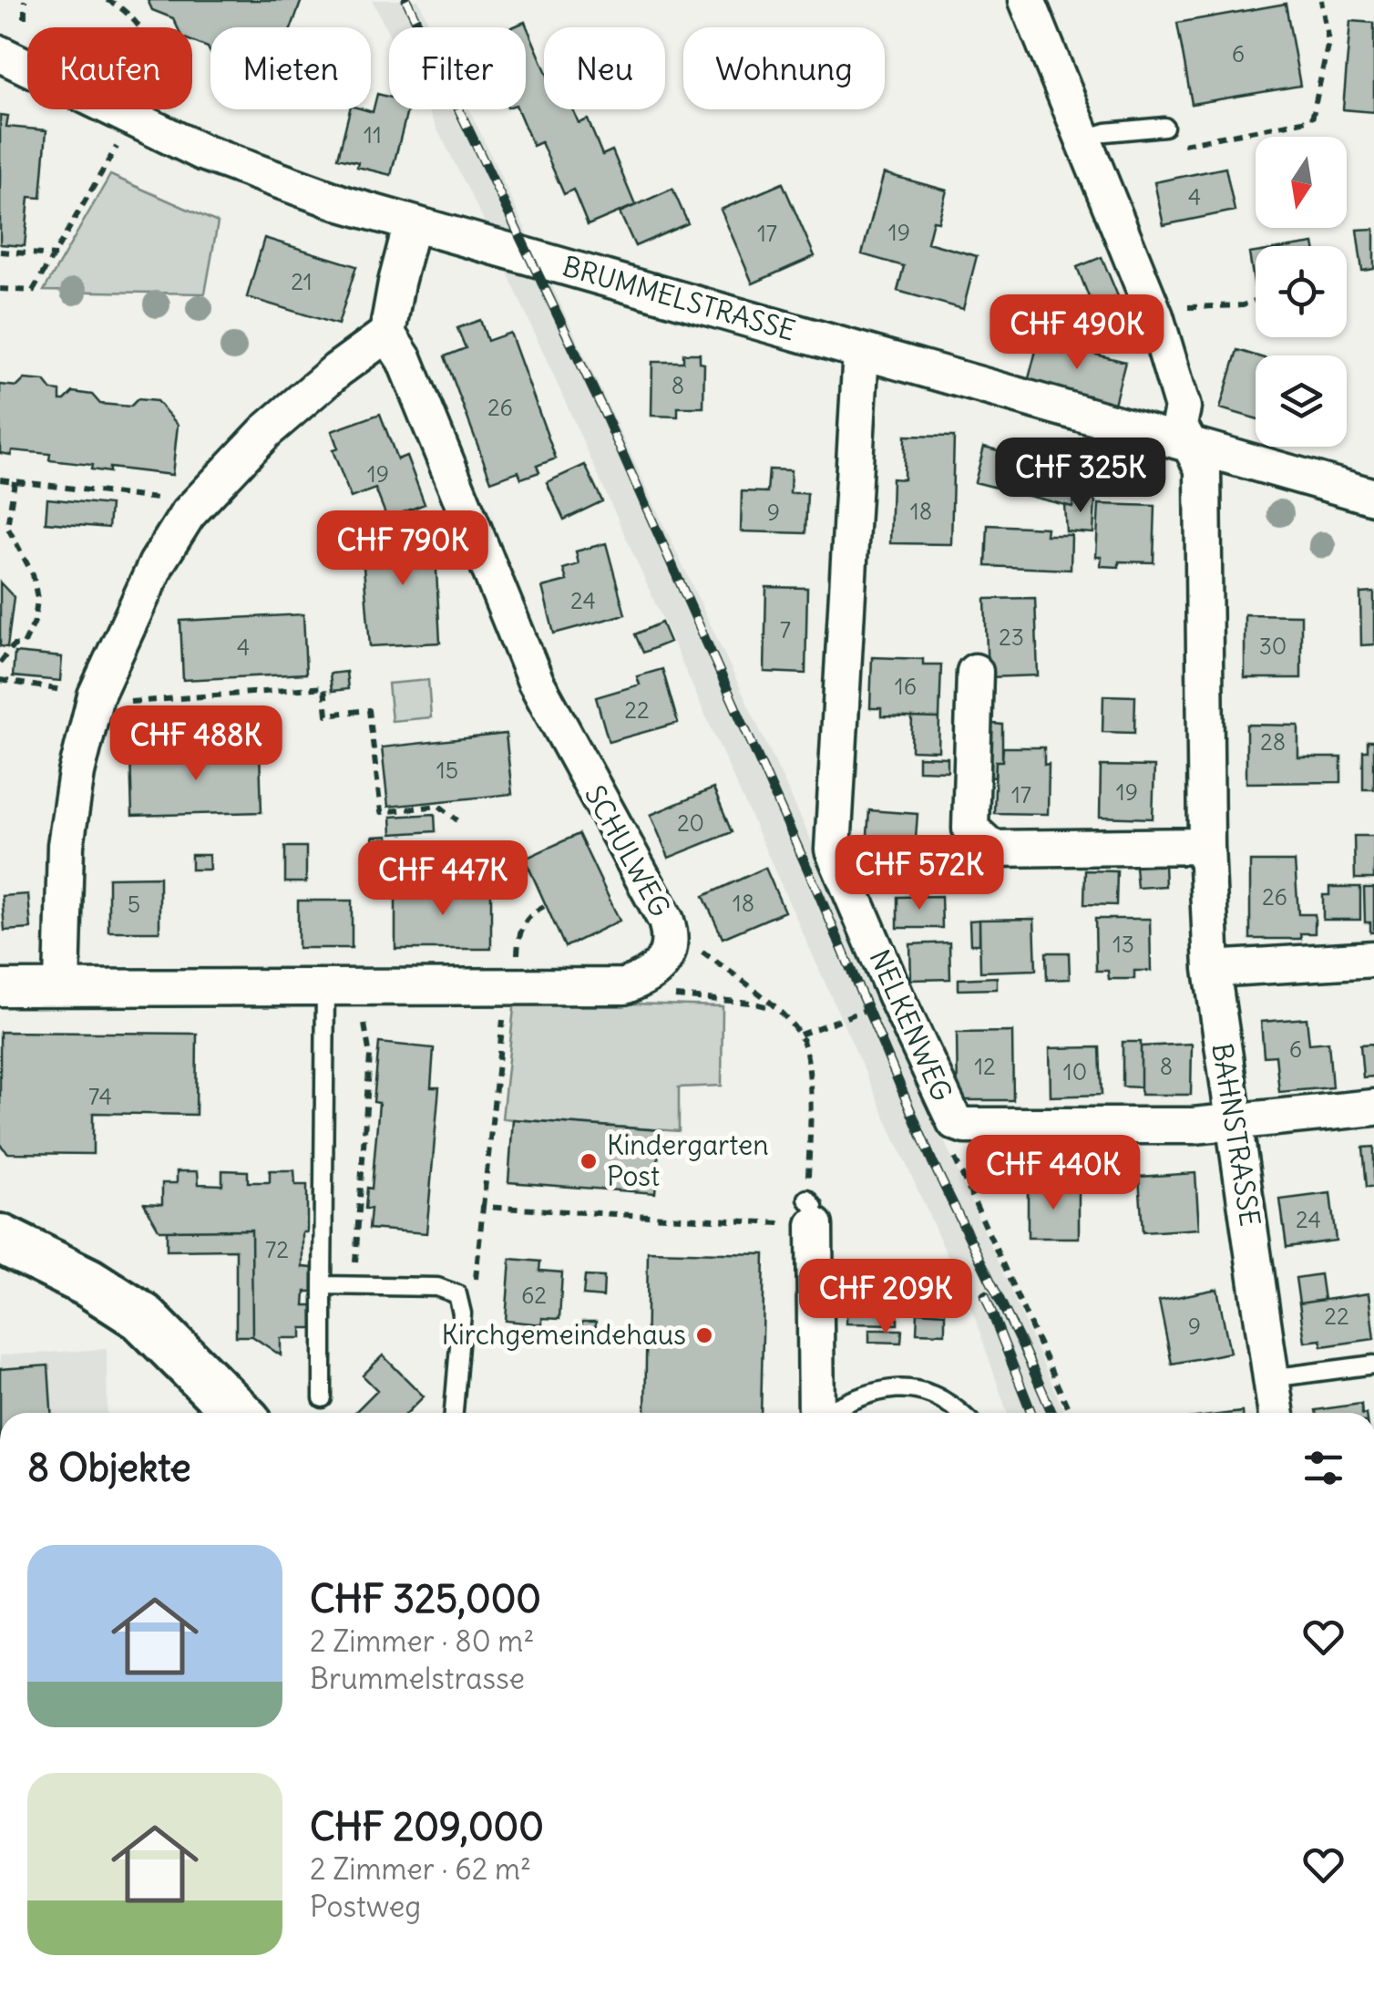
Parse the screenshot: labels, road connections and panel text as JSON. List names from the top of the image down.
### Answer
{
  "streets": {
    "street": [
      "BRUMMELSTRASSE",
      "SCHULWEG",
      "NELKENWEG",
      "BAHNSTRASSE"
    ]
  },
  "crossings": [
    ["BRUMMELSTRASSE", "NELKENWEG"],
    ["BRUMMELSTRASSE", "BAHNSTRASSE"],
    ["NELKENWEG", "BAHNSTRASSE"]
  ],
  "places": ["Kindergarten Post", "Kirchgemeindehaus"],
  "house_numbers": [
    "6",
    "11",
    "4",
    "19",
    "17",
    "21",
    "8",
    "26",
    "19",
    "18",
    "9",
    "24",
    "7",
    "23",
    "30",
    "4",
    "16",
    "22",
    "28",
    "15",
    "19",
    "17",
    "20",
    "26",
    "18",
    "5",
    "13",
    "6",
    "12",
    "8",
    "10",
    "74",
    "24",
    "72",
    "62",
    "22",
    "9"
  ],
  "north": "bottom",
  "page": {
    "chip": [
      "Kaufen",
      "Mieten",
      "Filter",
      "Neu",
      "Wohnung"
    ],
    "price": [
      "CHF 490K",
      "CHF 325K",
      "CHF 790K",
      "CHF 488K",
      "CHF 572K",
      "CHF 447K",
      "CHF 440K",
      "CHF 209K"
    ],
    "heading": "8 Objekte",
    "list": [
      {
        "name": "CHF 325,000",
        "note": "2 Zimmer · 80 m² · Brummelstrasse"
      },
      {
        "name": "CHF 209,000",
        "note": "2 Zimmer · 62 m² · Postweg"
      }
    ]
  }
}
